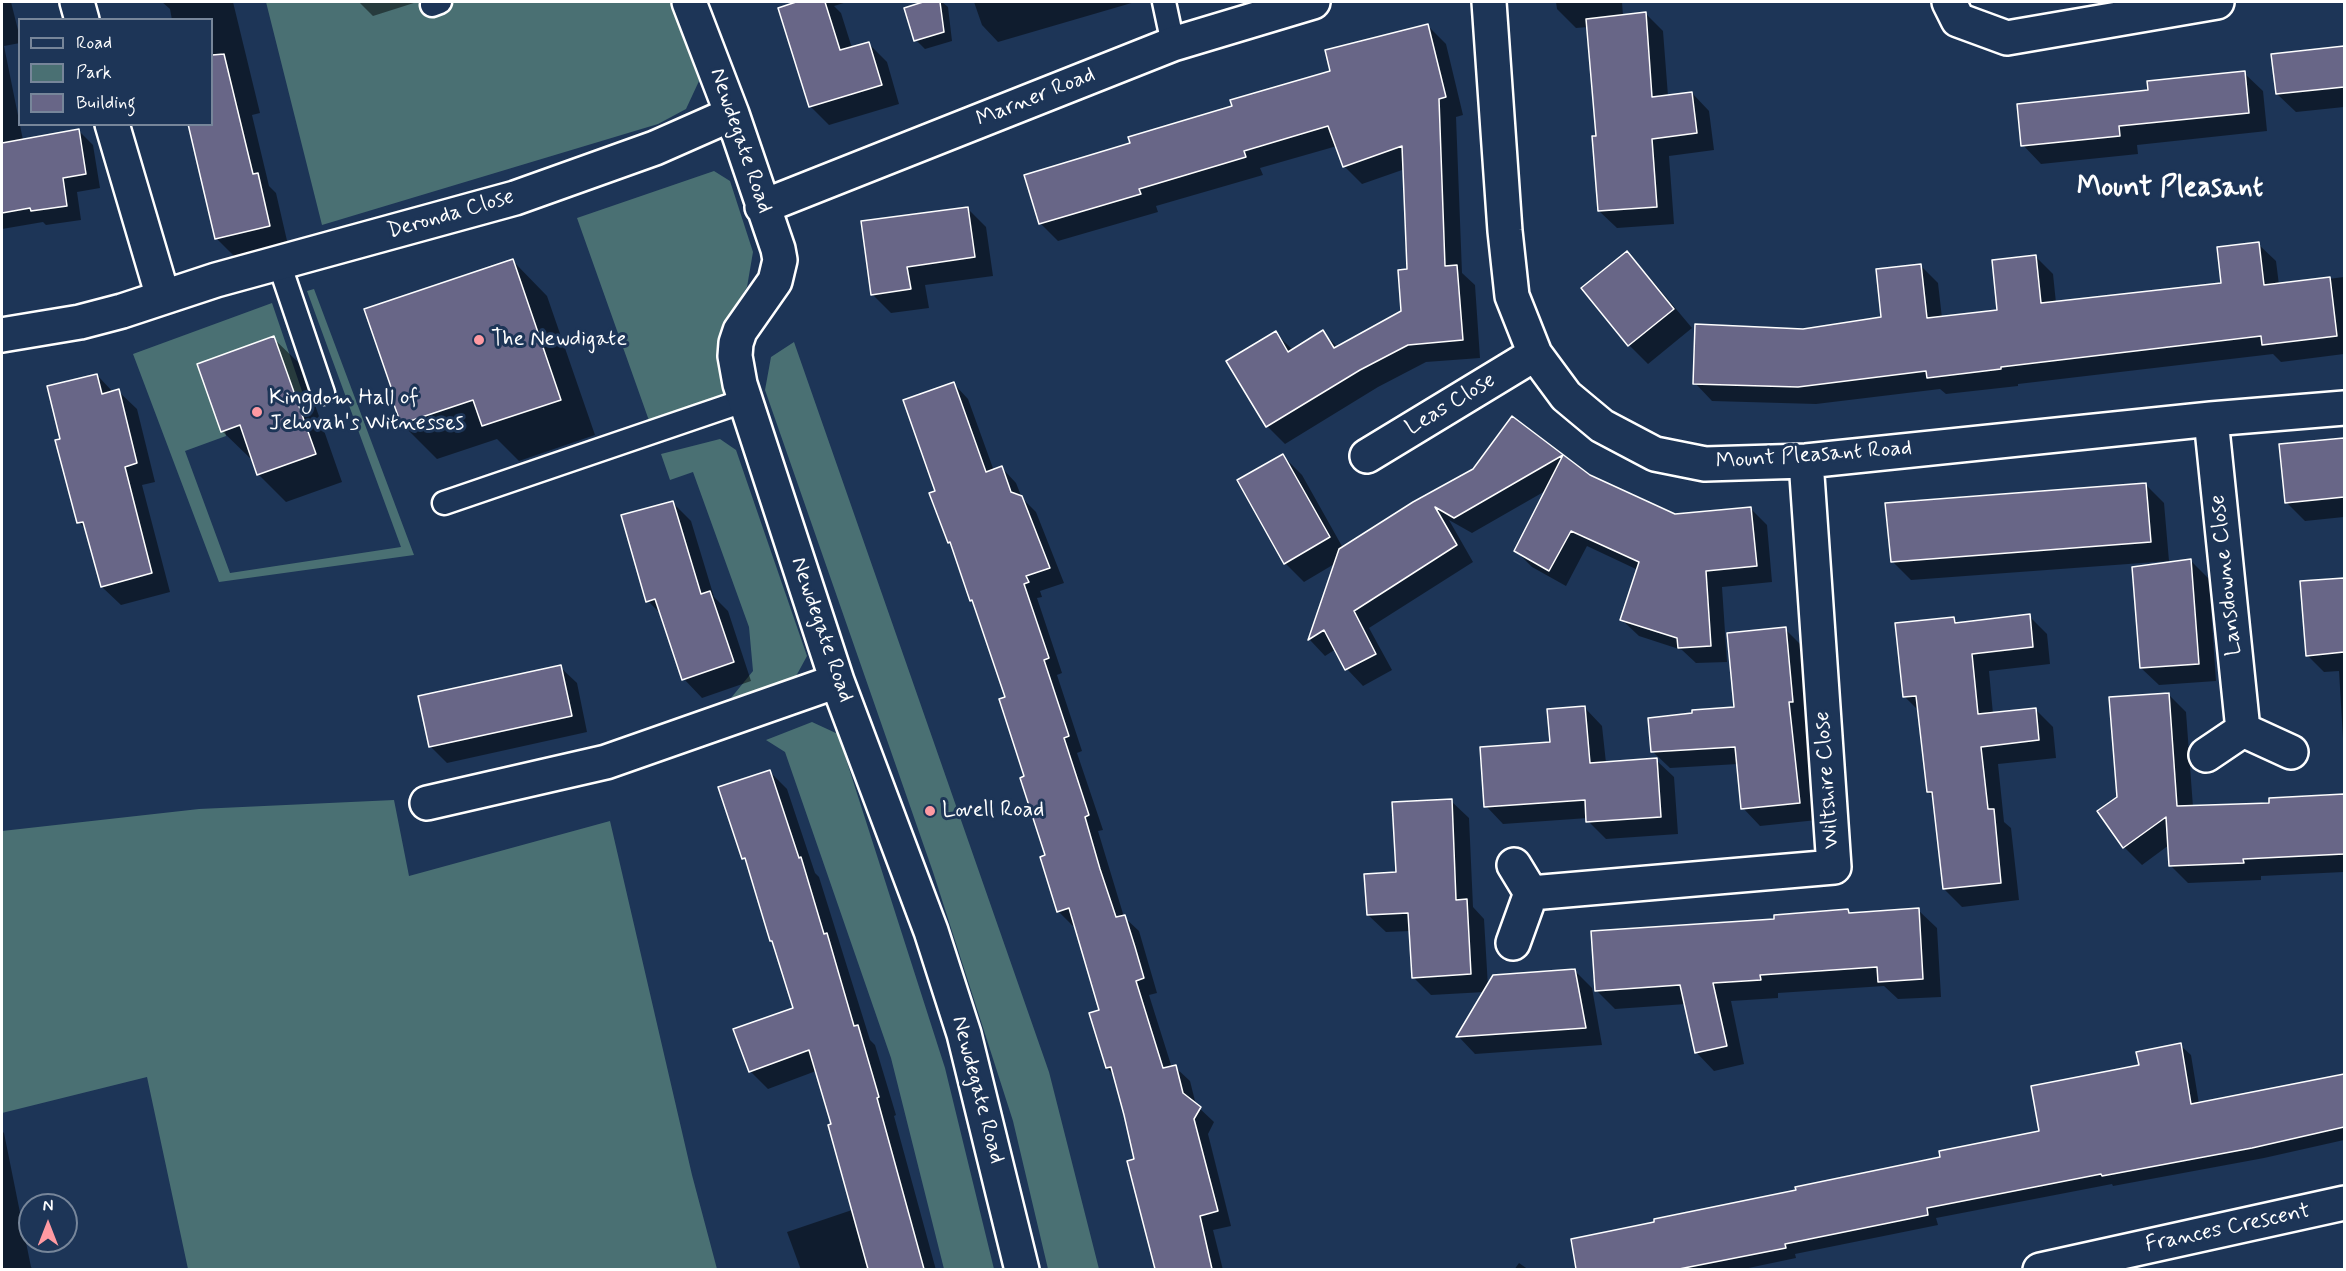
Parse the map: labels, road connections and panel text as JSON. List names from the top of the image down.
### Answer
{
  "streets": {
    "street": [
      "Marner Road",
      "Newdegate Road",
      "Deronda Close",
      "Leas Close",
      "Mount Pleasant Road",
      "Lansdowne Close",
      "Wiltshire Close",
      "Frances Crescent"
    ]
  },
  "crossings": [
    ["Marner Road", "Newdegate Road"],
    ["Newdegate Road", "Deronda Close"],
    ["Leas Close", "Mount Pleasant Road"],
    ["Mount Pleasant Road", "Lansdowne Close"],
    ["Mount Pleasant Road", "Wiltshire Close"]
  ],
  "districts": ["Mount Pleasant"],
  "places": ["The Newdigate", "Kingdom Hall of Jehovah's Witnesses", "Lovell Road"],
  "legend": ["Road", "Park", "Building"],
  "north": "top"
}
